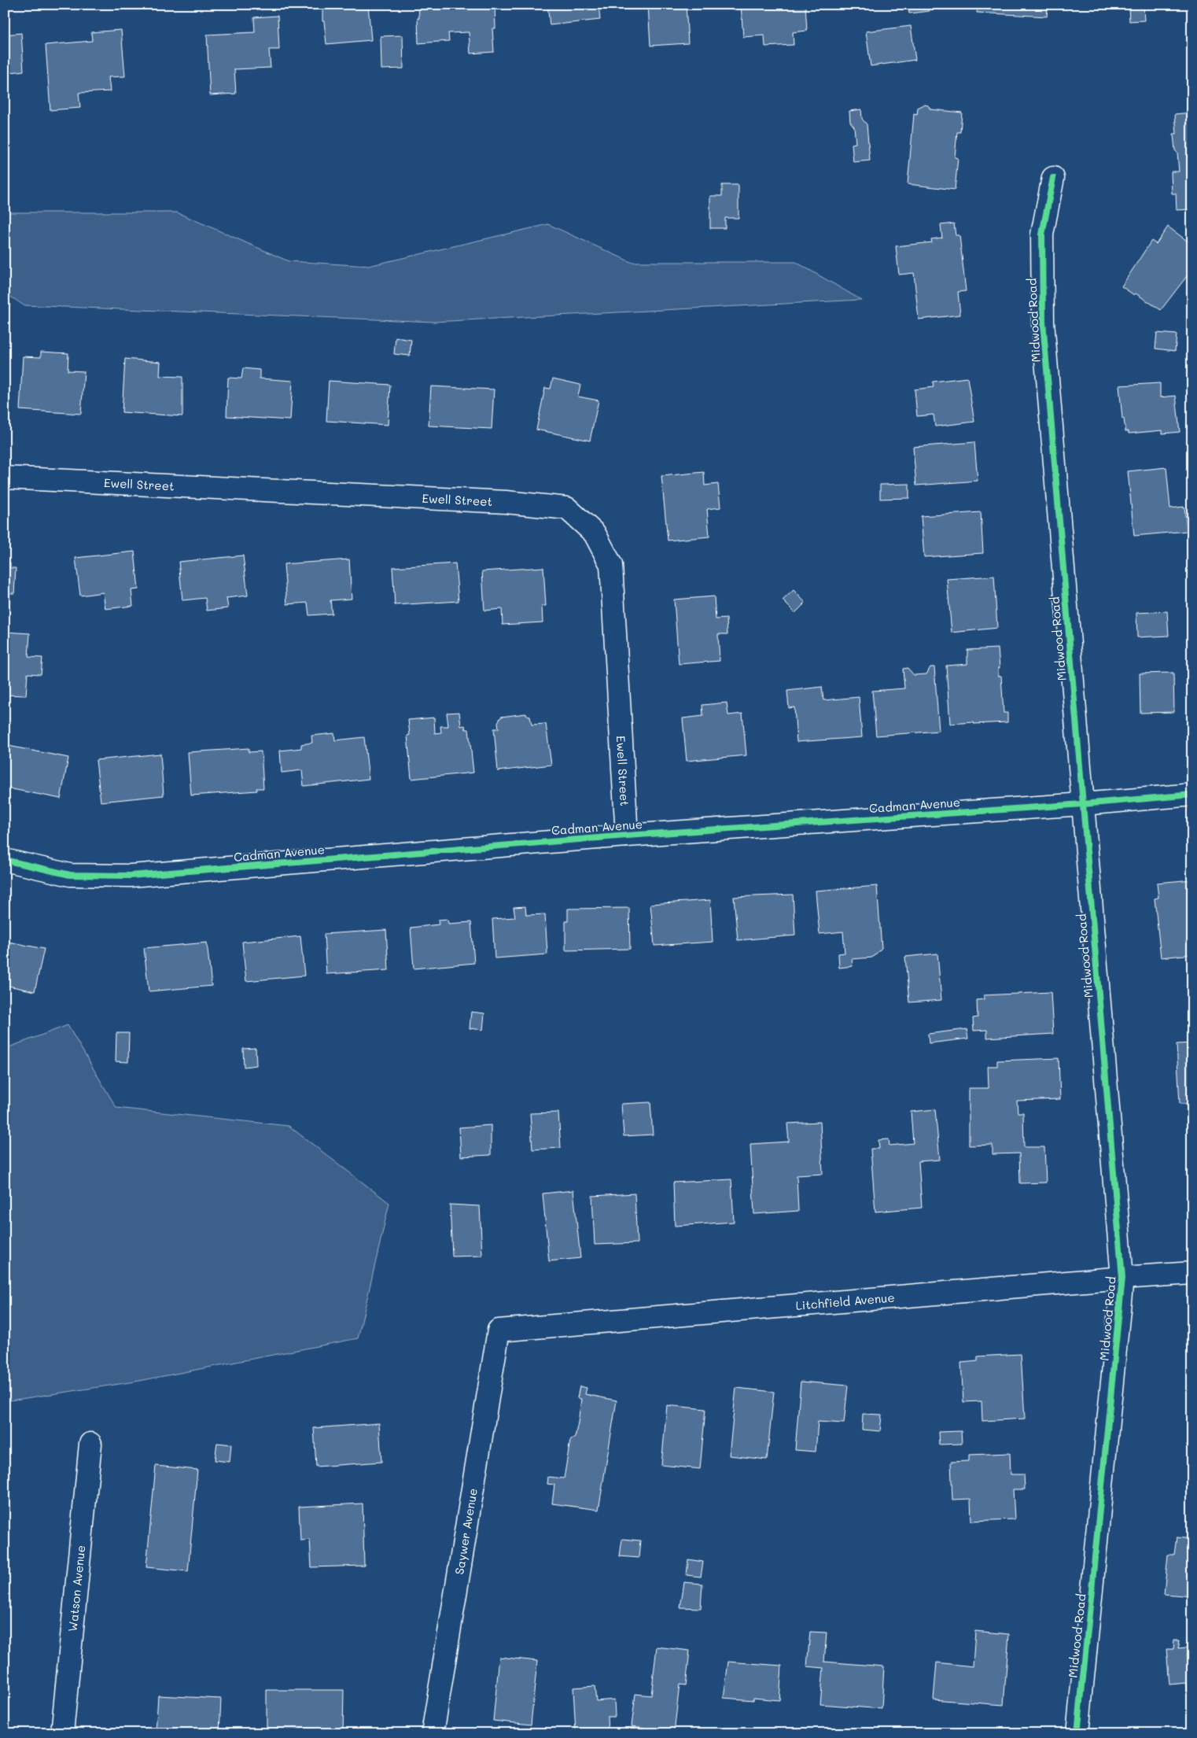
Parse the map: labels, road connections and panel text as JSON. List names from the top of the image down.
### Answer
{
  "streets": {
    "street": [
      "Midwood Road",
      "Ewell Street",
      "Cadman Avenue",
      "Litchfield Avenue",
      "Saywer Avenue",
      "Watson Avenue"
    ]
  },
  "crossings": [
    ["Midwood Road", "Cadman Avenue"],
    ["Midwood Road", "Litchfield Avenue"],
    ["Ewell Street", "Cadman Avenue"],
    ["Litchfield Avenue", "Saywer Avenue"]
  ]
}
